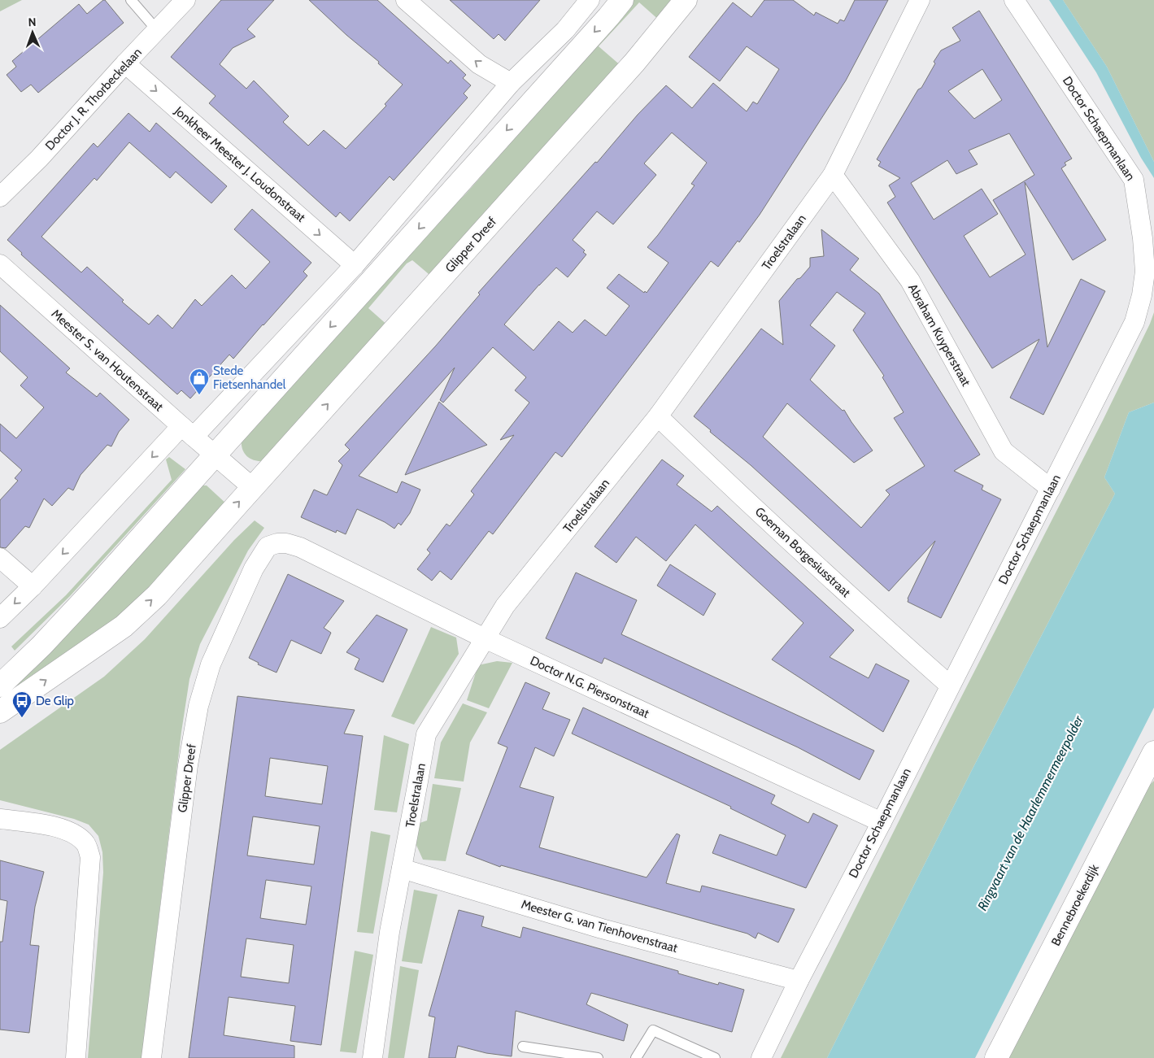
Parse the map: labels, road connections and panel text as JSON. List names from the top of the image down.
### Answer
{
  "streets": {
    "street": [
      "Doctor J. R. Thorbeckelaan",
      "Doctor Schaepmanlaan",
      "Jonkheer Meester J. Loudonstraat",
      "Troelstralaan",
      "Glipper Dreef",
      "Abraham Kuyperstraat",
      "Meester S. van Houtenstraat",
      "Goeman Borgesiusstraat",
      "Doctor N.G. Piersonstraat",
      "Bennebroekerdijk",
      "Meester G. van Tienhovenstraat"
    ]
  },
  "crossings": [
    ["Doctor J. R. Thorbeckelaan", "Jonkheer Meester J. Loudonstraat"],
    ["Doctor Schaepmanlaan", "Abraham Kuyperstraat"],
    ["Doctor Schaepmanlaan", "Goeman Borgesiusstraat"],
    ["Doctor Schaepmanlaan", "Doctor N.G. Piersonstraat"],
    ["Doctor Schaepmanlaan", "Meester G. van Tienhovenstraat"],
    ["Troelstralaan", "Abraham Kuyperstraat"],
    ["Troelstralaan", "Goeman Borgesiusstraat"],
    ["Troelstralaan", "Doctor N.G. Piersonstraat"],
    ["Troelstralaan", "Meester G. van Tienhovenstraat"],
    ["Glipper Dreef", "Doctor N.G. Piersonstraat"]
  ],
  "one_way": ["Jonkheer Meester J. Loudonstraat"],
  "water": ["Ringvaart van de Haarlemmermeerpolder"],
  "places": {
    "shop": ["Stede Fietsenhandel"],
    "bus stop": ["De Glip"]
  },
  "north": "top"
}
